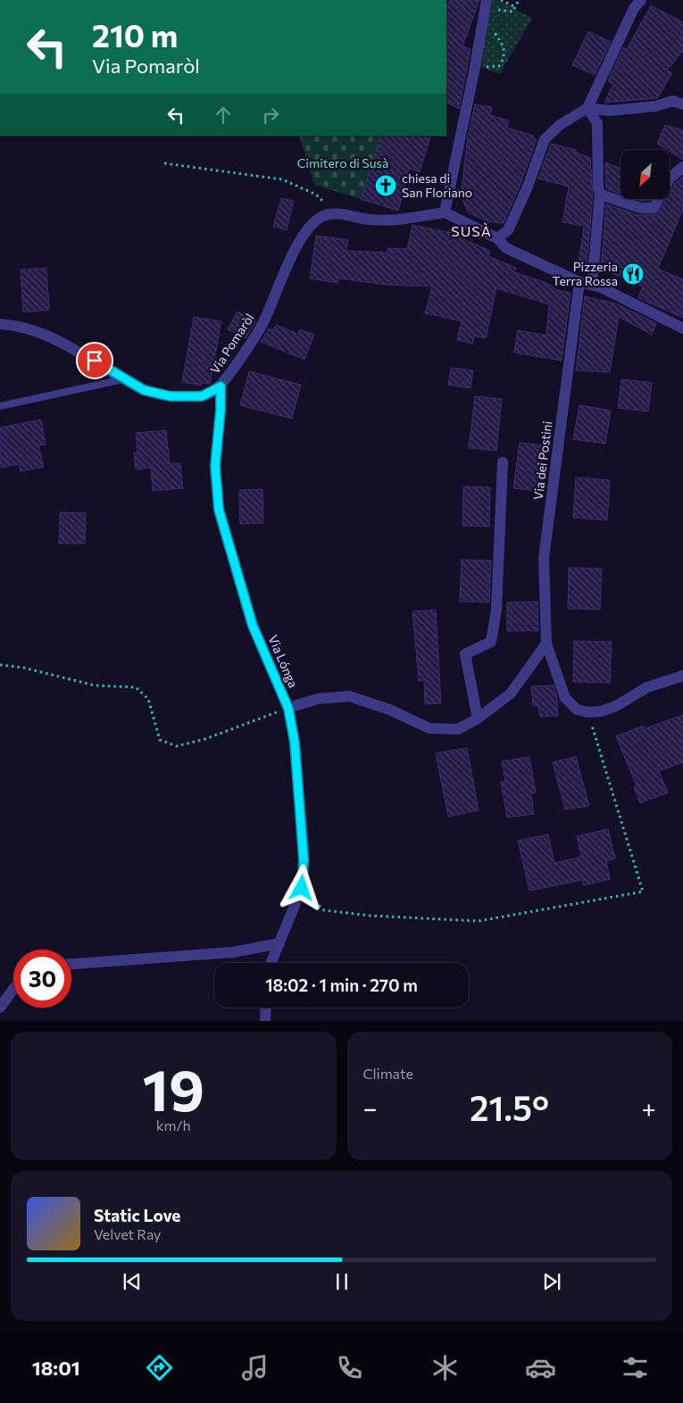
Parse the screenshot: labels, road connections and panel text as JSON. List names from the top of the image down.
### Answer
{
  "streets": {
    "street": ["Via Pomaròl", "Via dei Postini", "Via Lónga"]
  },
  "crossings": [
    ["Via Pomaròl", "Via Lónga"]
  ],
  "districts": ["SUSÀ"],
  "parks": ["Cimitero di Susà"],
  "places": {
    "church": ["chiesa di San Floriano"],
    "restaurant": ["Pizzeria Terra Rossa"]
  },
  "north": "bottom left",
  "page": {
    "turn": ["210 m", "Via Pomaròl"],
    "limit": "30",
    "trip": "18:02 · 1 min · 270 m",
    "tile": [
      ["19", "km/h"],
      "Climate"
    ],
    "heat": ["−", "21.5°", "+"],
    "song": ["Static Love", "Velvet Ray"],
    "tabs": "18:01"
  }
}
